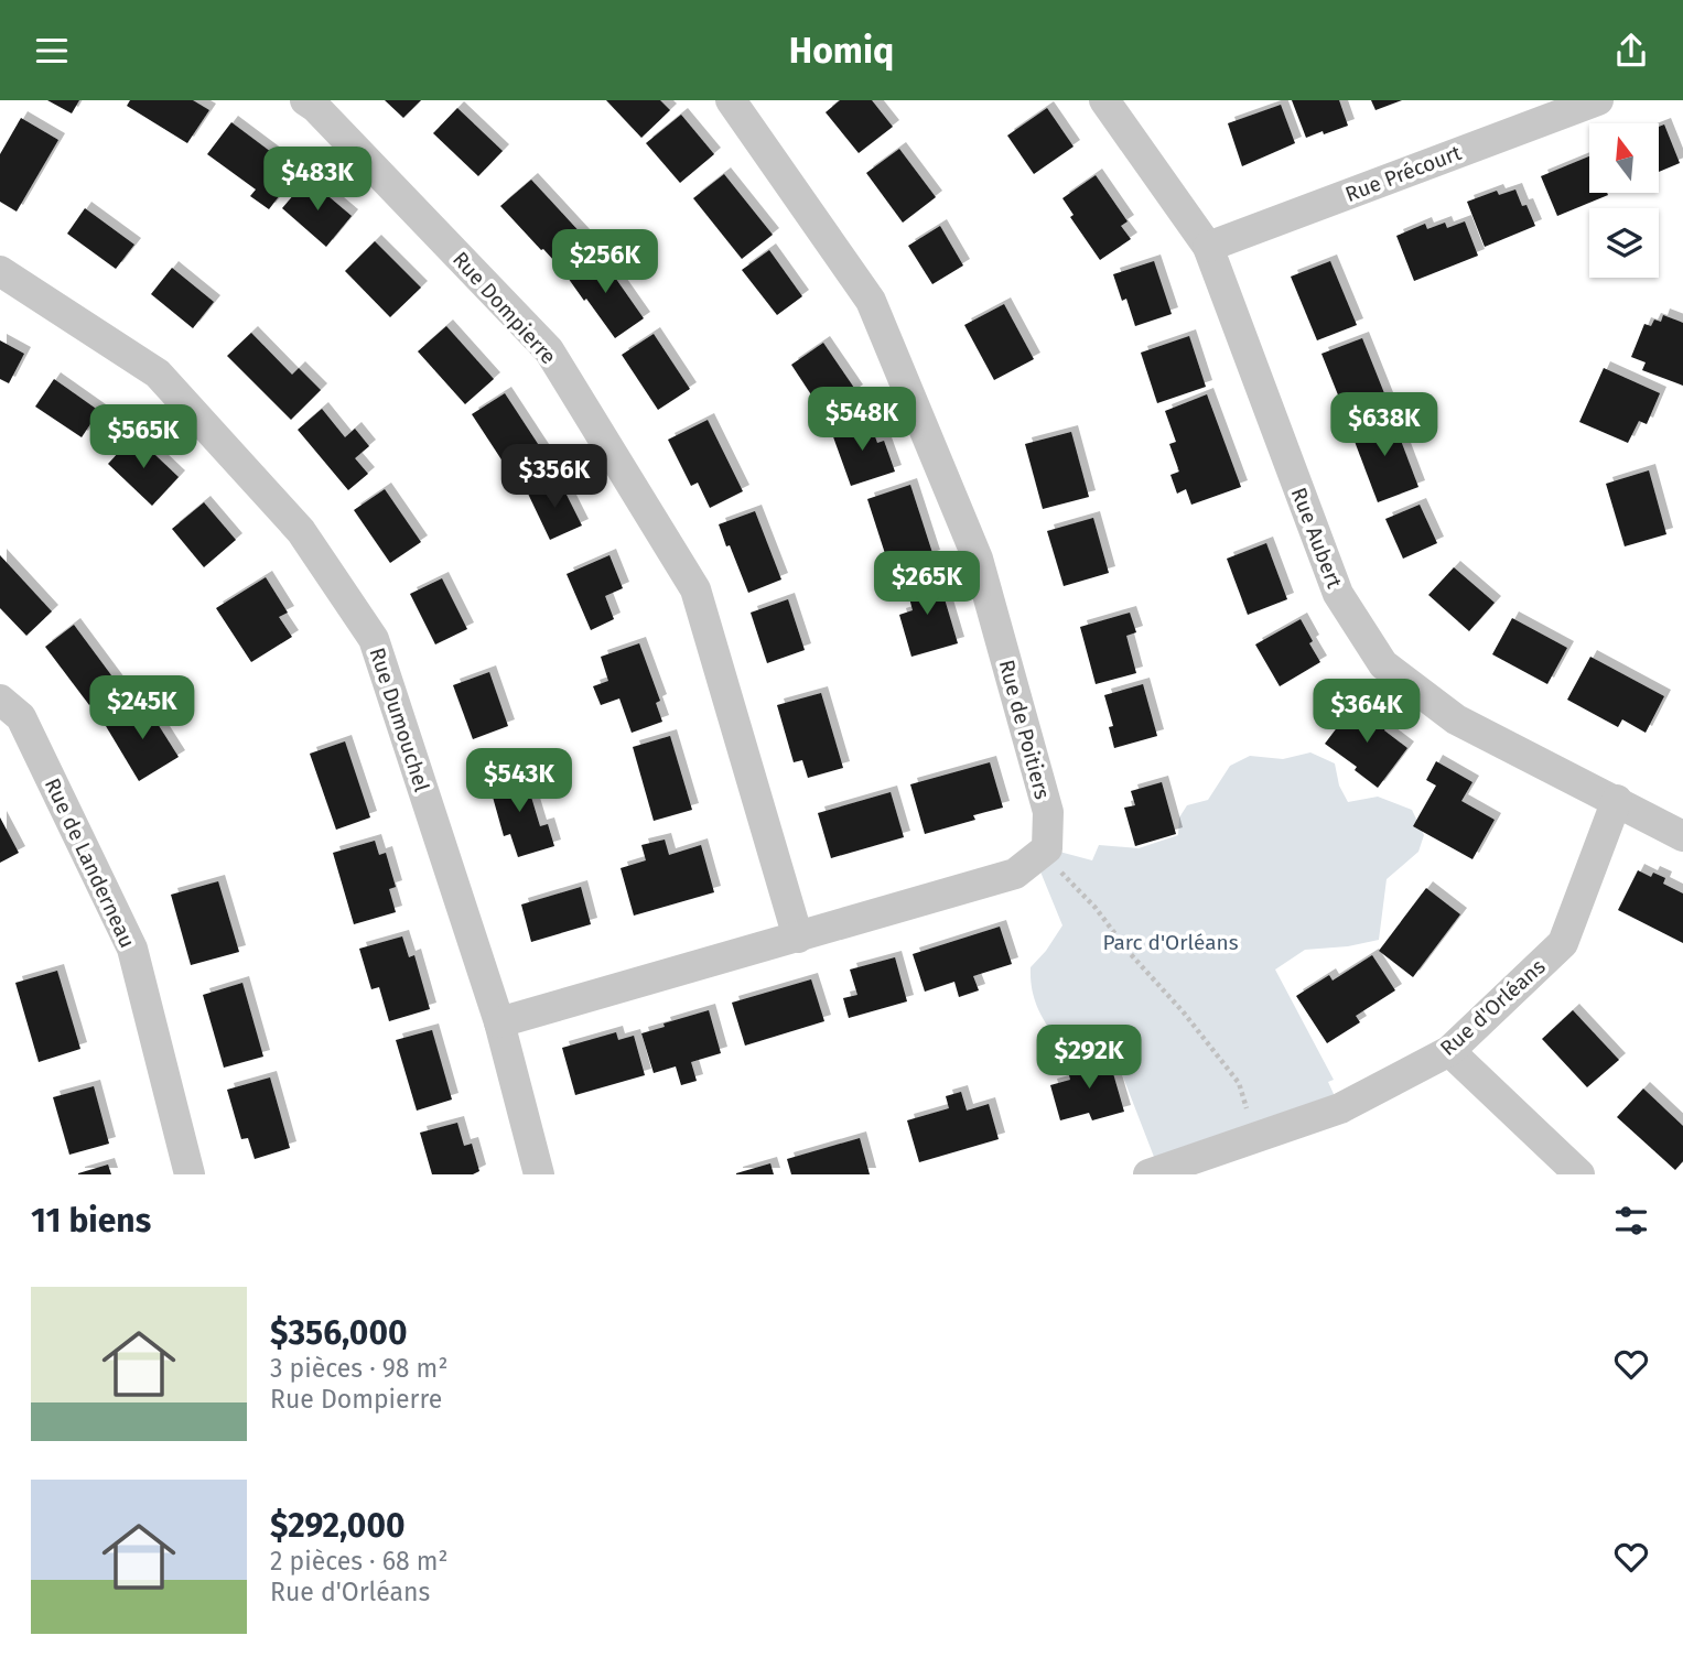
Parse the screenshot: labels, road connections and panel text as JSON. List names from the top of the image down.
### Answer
{
  "streets": {
    "street": [
      "Rue Précourt",
      "Rue Dompierre",
      "Rue Aubert",
      "Rue Dumouchel",
      "Rue de Poitiers",
      "Rue de Landerneau",
      "Rue d'Orléans"
    ]
  },
  "crossings": [
    ["Rue Précourt", "Rue Aubert"],
    ["Rue Aubert", "Rue d'Orléans"]
  ],
  "parks": ["Parc d'Orléans"],
  "north": "top",
  "page": {
    "header": "Homiq",
    "price": [
      "$483K",
      "$256K",
      "$548K",
      "$638K",
      "$565K",
      "$356K",
      "$265K",
      "$245K",
      "$364K",
      "$543K",
      "$292K"
    ],
    "heading": "11 biens",
    "list": [
      {
        "name": "$356,000",
        "note": "3 pièces · 98 m² · Rue Dompierre"
      },
      {
        "name": "$292,000",
        "note": "2 pièces · 68 m² · Rue d'Orléans"
      }
    ]
  }
}
